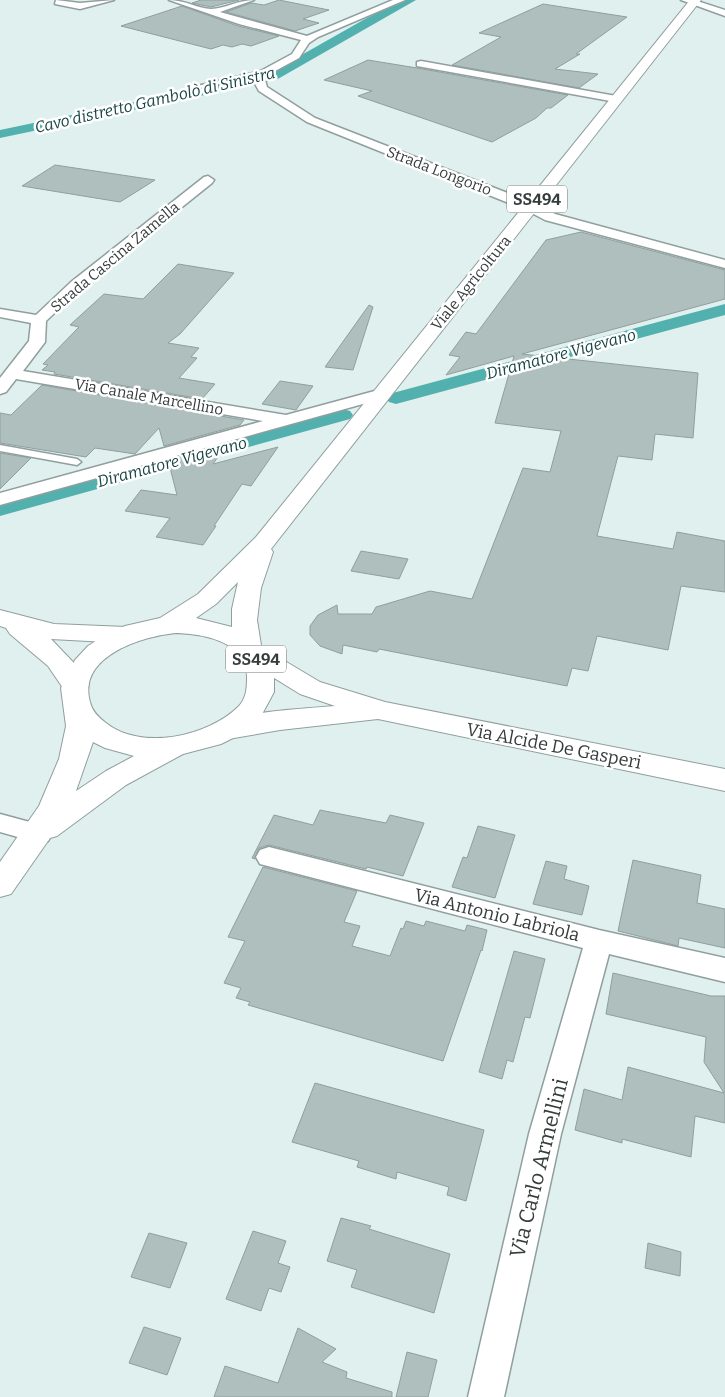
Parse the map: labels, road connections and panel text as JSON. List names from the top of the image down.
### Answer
{
  "streets": {
    "main road": ["SS494", "Viale Agricoltura", "Via Alcide De Gasperi"],
    "street": [
      "Strada Longorio",
      "Strada Cascina Zamella",
      "Via Canale Marcellino",
      "Via Antonio Labriola",
      "Via Carlo Armellini"
    ]
  },
  "crossings": [
    ["Strada Longorio", "Viale Agricoltura"],
    ["Strada Cascina Zamella", "Via Canale Marcellino"],
    ["Viale Agricoltura", "Via Alcide De Gasperi"],
    ["Via Antonio Labriola", "Via Carlo Armellini"]
  ],
  "water": ["Cavo distretto Gambolò di Sinistra", "Diramatore Vigevano"]
}
